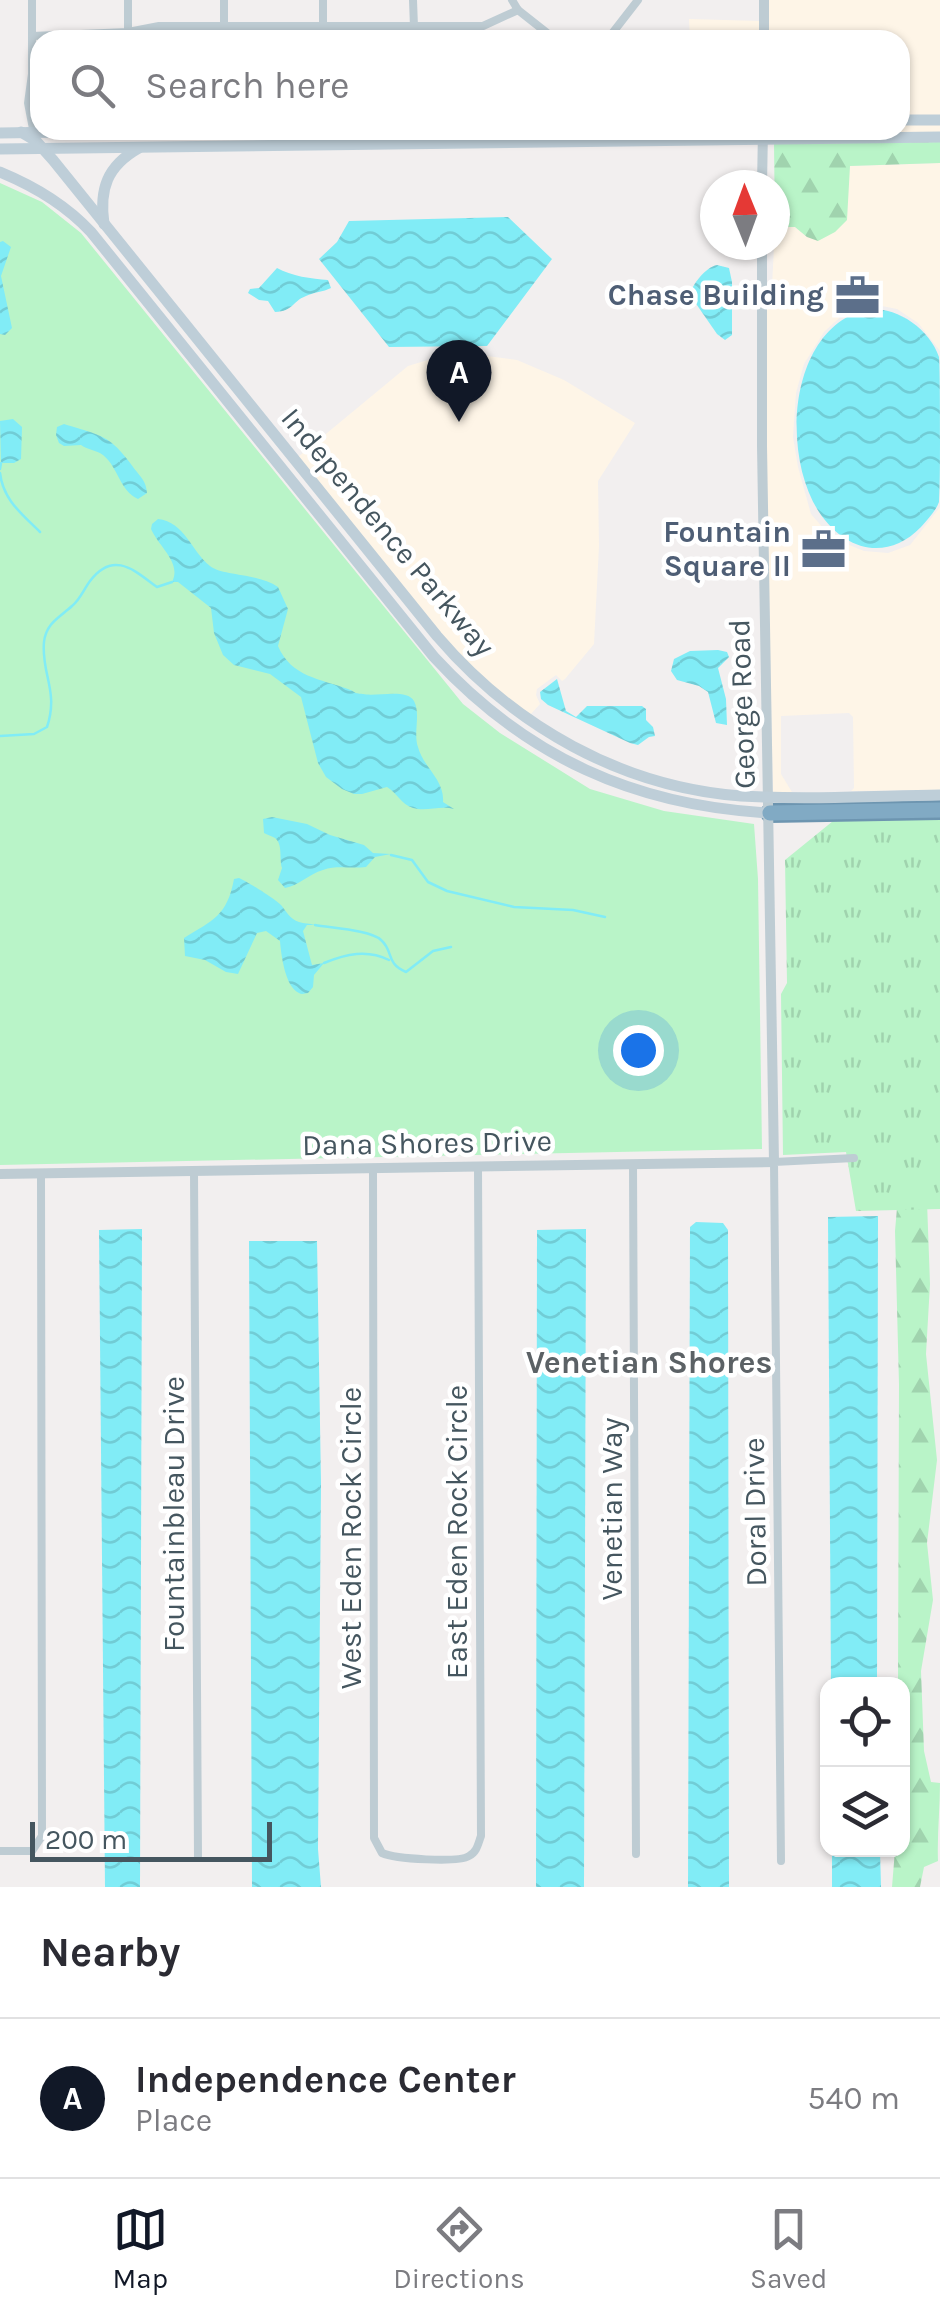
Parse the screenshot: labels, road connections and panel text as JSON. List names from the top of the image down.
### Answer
{
  "streets": {
    "main road": ["Independence Parkway"],
    "street": [
      "George Road",
      "Dana Shores Drive",
      "Venetian Way",
      "Doral Drive",
      "Fountainbleau Drive",
      "East Eden Rock Circle",
      "West Eden Rock Circle"
    ]
  },
  "crossings": [
    ["Independence Parkway", "George Road"],
    ["George Road", "Dana Shores Drive"],
    ["George Road", "Doral Drive"],
    ["Dana Shores Drive", "Venetian Way"],
    ["Dana Shores Drive", "Doral Drive"],
    ["Dana Shores Drive", "Fountainbleau Drive"],
    ["Dana Shores Drive", "East Eden Rock Circle"],
    ["Dana Shores Drive", "West Eden Rock Circle"],
    ["East Eden Rock Circle", "West Eden Rock Circle"]
  ],
  "districts": ["Venetian Shores"],
  "places": {
    "office": ["Chase Building", "Fountain Square II"]
  },
  "scale_bar": "200 m",
  "north": "top",
  "page": {
    "search": "Search here",
    "pins": "A",
    "scale": "200 m",
    "heading": "Nearby",
    "list": [
      {
        "mark": "A",
        "name": "Independence Center",
        "note": "Place",
        "value": "540 m"
      }
    ],
    "nav": ["Map", "Directions", "Saved"]
  }
}
